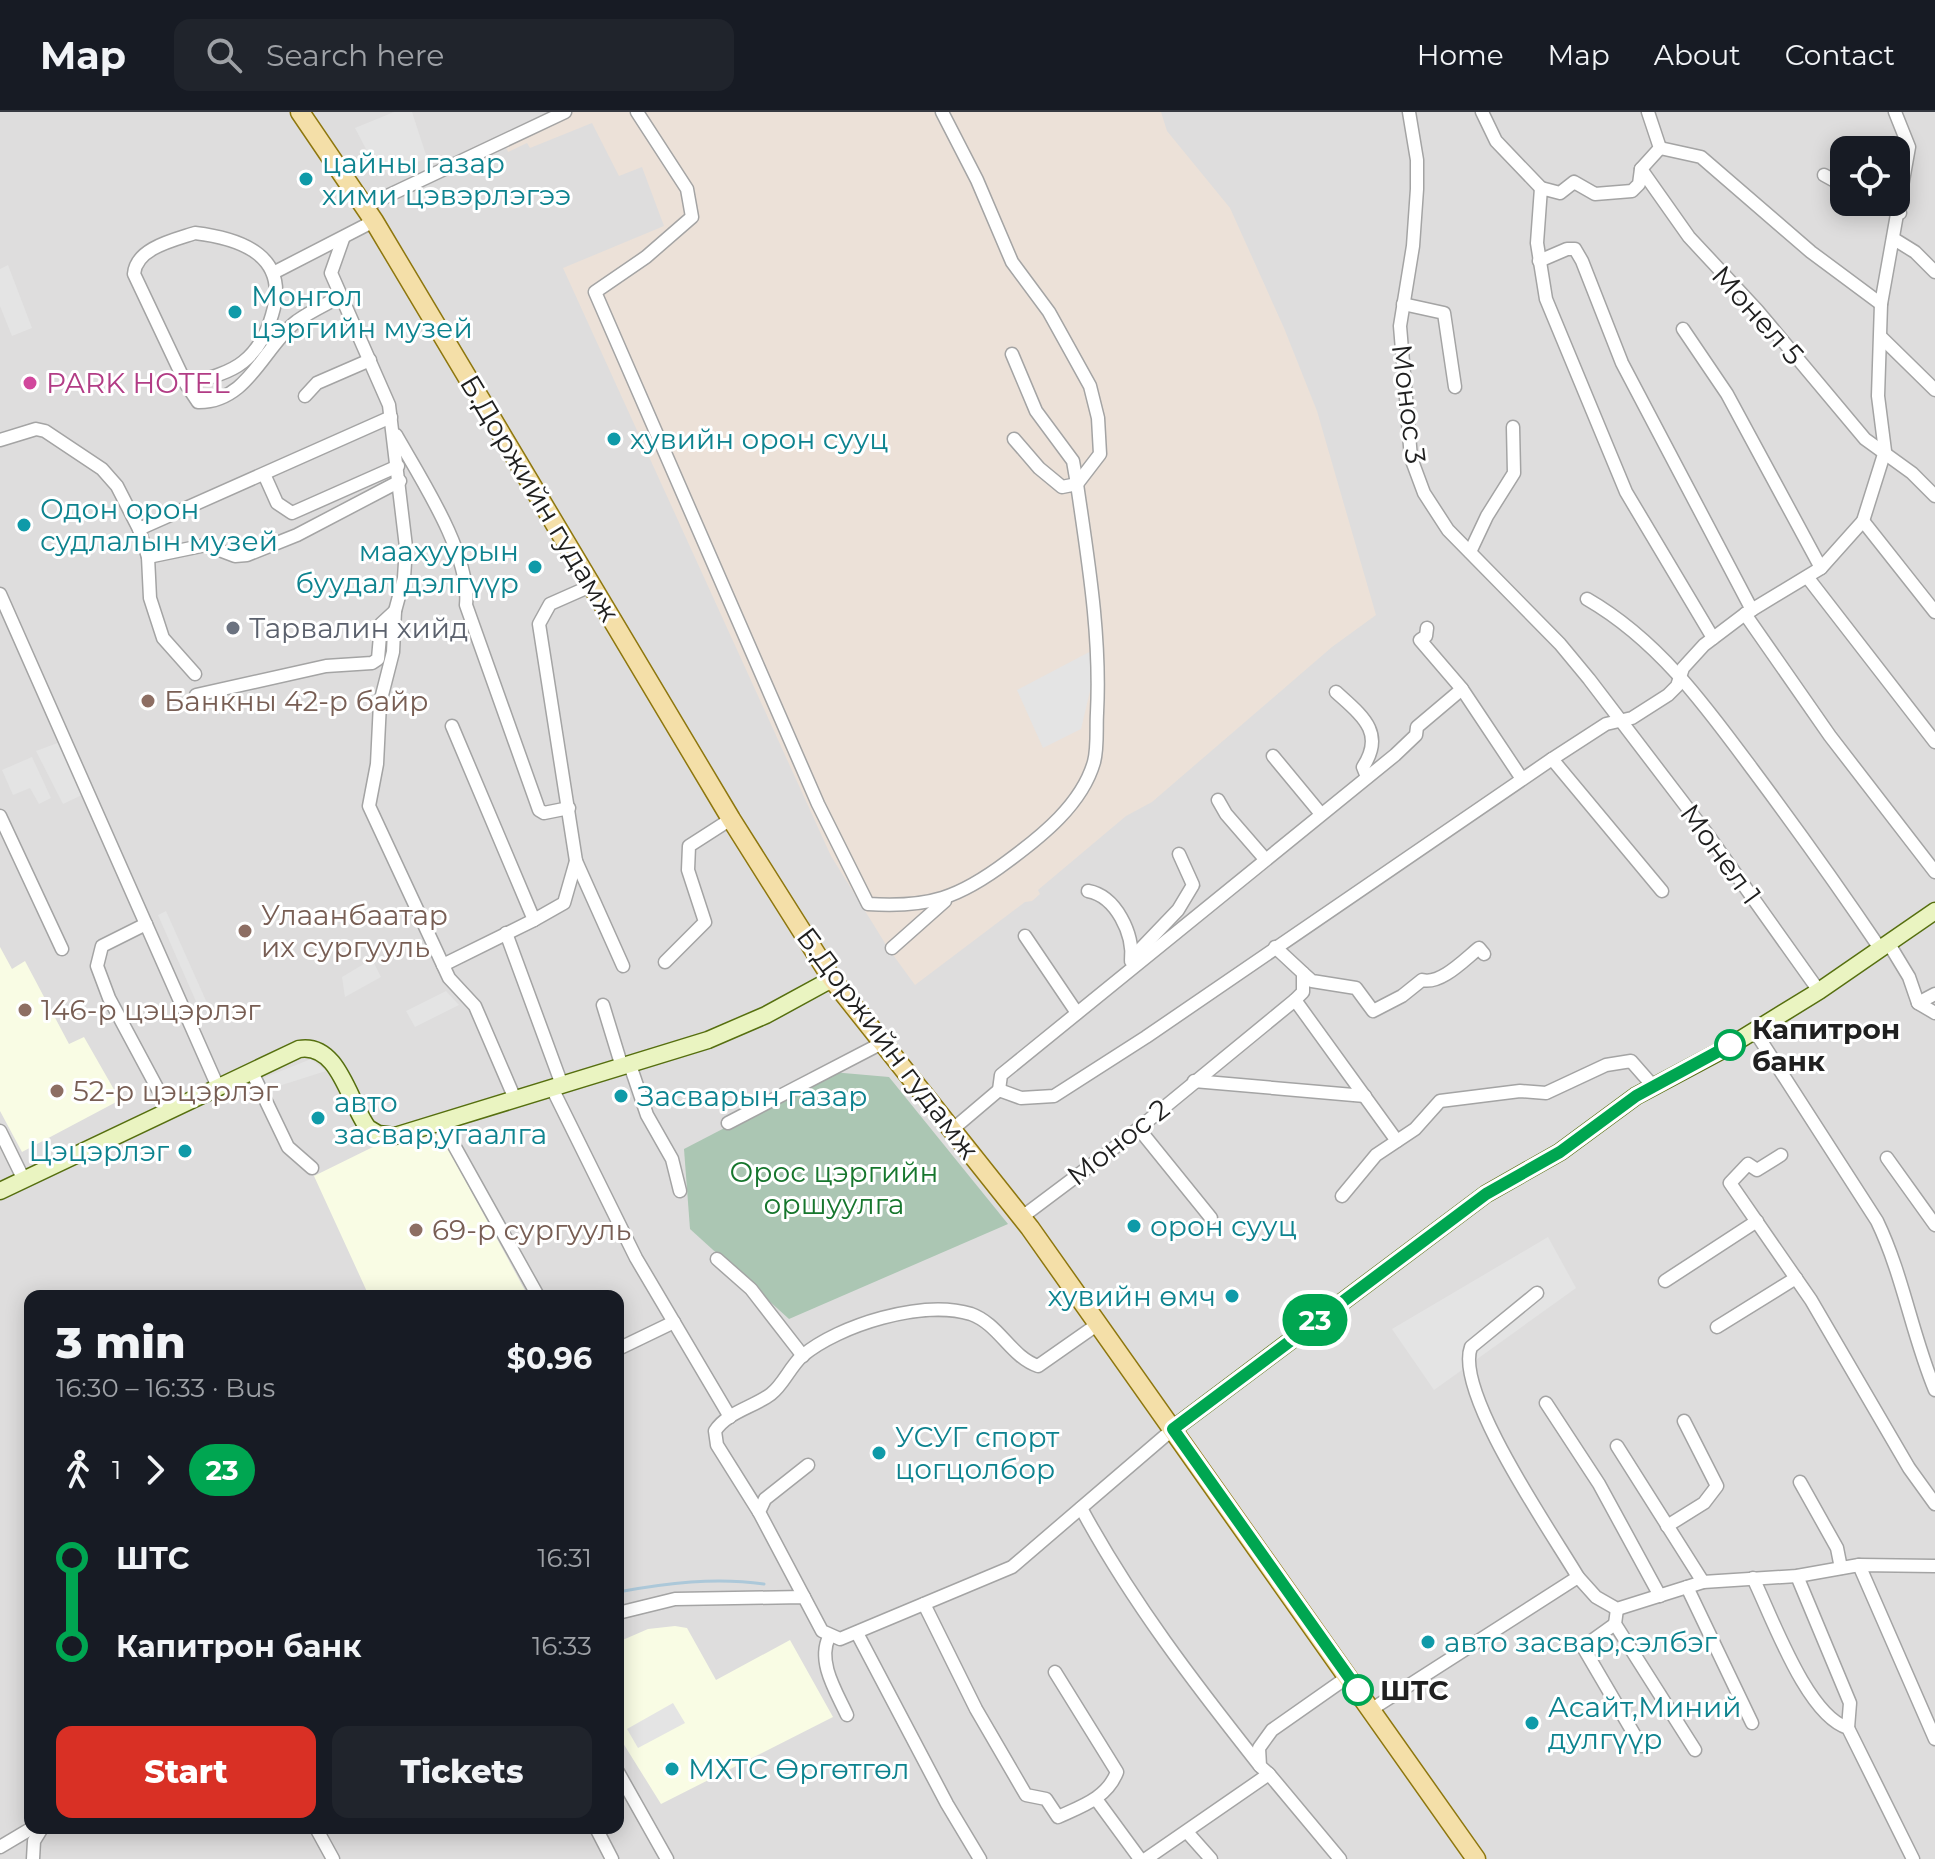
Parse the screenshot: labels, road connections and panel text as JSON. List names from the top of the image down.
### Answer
{
  "streets": {
    "main road": ["Б.Доржийн гудамж"],
    "street": [
      "Монел 5",
      "Монос 3",
      "Монел 1",
      "Монос 2"
    ]
  },
  "crossings": [
    ["Монос 3", "Монел 1"],
    ["Б.Доржийн гудамж", "Монос 2"]
  ],
  "parks": ["Орос цэргийн оршуулга"],
  "places": [
    "цайны газар хими цэвэрлэгээ",
    "Монгол цэргийн музей",
    "PARK HOTEL",
    "хувийн орон сууц",
    "Одон орон судлалын музей",
    "маахуурын буудал дэлгүүр",
    "Тарвалин хийд",
    "Банкны 42-р байр",
    "Улаанбаатар их сургууль",
    "146-р цэцэрлэг",
    "Капитрон банк",
    "52-р цэцэрлэг",
    "Засварын газар",
    "авто засвар,угаалга",
    "Цэцэрлэг",
    "орон сууц",
    "69-р сургууль",
    "хувийн өмч",
    "УСУГ спорт цогцолбор",
    "авто засвар,сэлбэг",
    "ШТС",
    "Асайт,Миний дулгүүр",
    "МХТС Өргөтгөл"
  ],
  "lines": ["bus line 23"],
  "page": {
    "header": "Map",
    "search": "Search here",
    "nav": [
      "Home",
      "Map",
      "About",
      "Contact"
    ],
    "on_map": "23",
    "heading": ["3 min", "16:30 – 16:33 · Bus", "$0.96"],
    "legs": ["1", "23"],
    "list": [
      {
        "name": "ШТС",
        "value": "16:31"
      },
      {
        "name": "Капитрон банк",
        "value": "16:33"
      }
    ],
    "buttons": ["Start", "Tickets"]
  }
}
